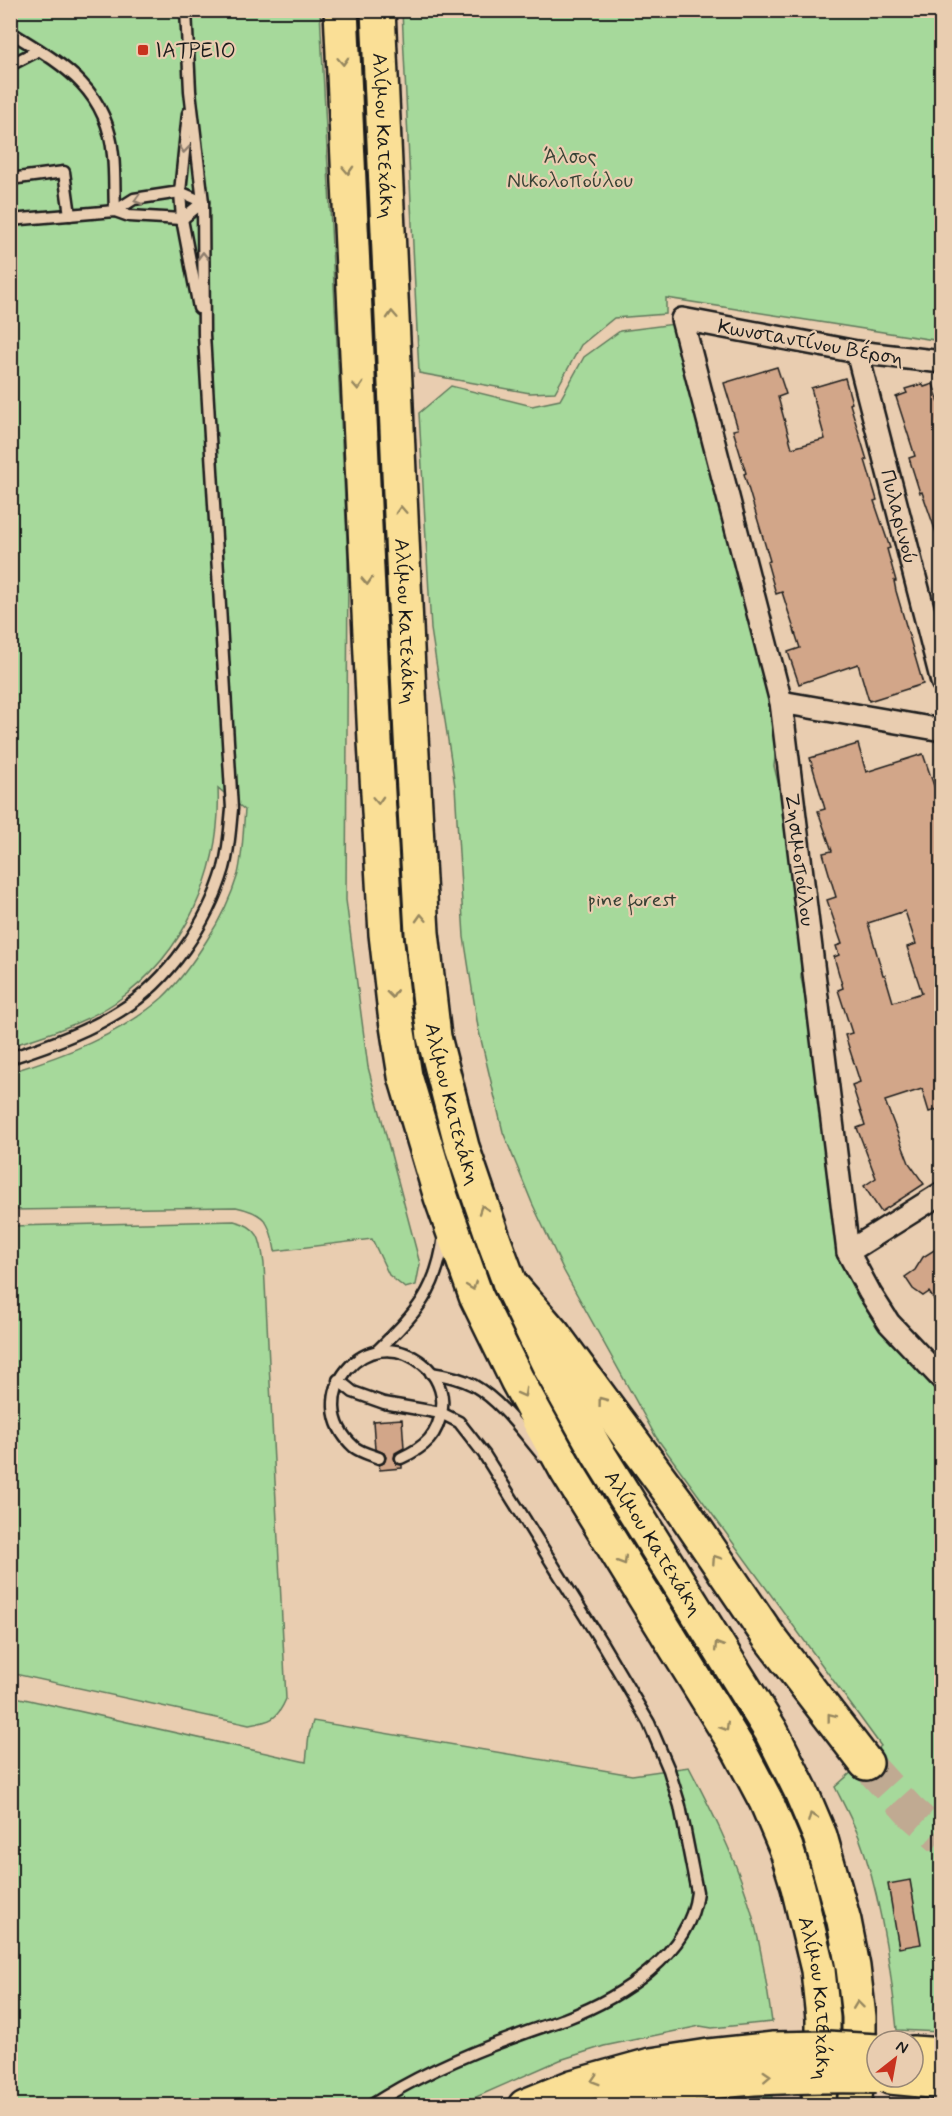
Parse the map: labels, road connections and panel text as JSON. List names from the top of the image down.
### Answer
{
  "streets": {
    "main road": ["Αλίμου Κατεχάκη"],
    "street": ["Κωνσταντίνου Βέρση", "Πυλαρινού", "Ζησιμοπούλου"]
  },
  "crossings": [
    ["Κωνσταντίνου Βέρση", "Πυλαρινού"],
    ["Κωνσταντίνου Βέρση", "Ζησιμοπούλου"]
  ],
  "parks": ["Άλσος Νικολοπούλου", "pine forest"],
  "places": {
    "transit": ["ΙΑΤΡΕΙΟ"]
  },
  "north": "top right"
}
